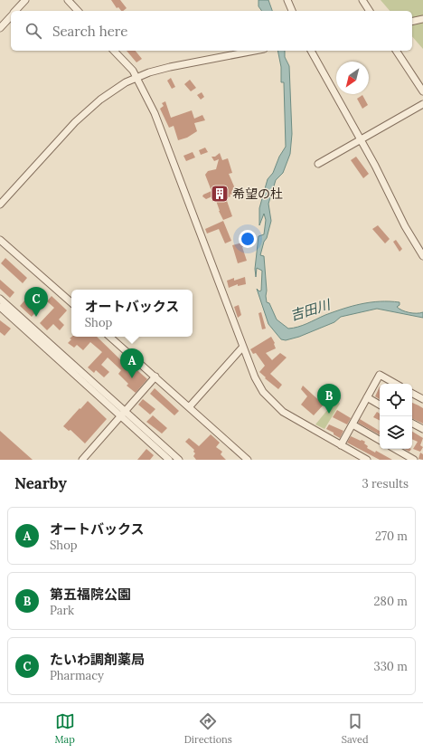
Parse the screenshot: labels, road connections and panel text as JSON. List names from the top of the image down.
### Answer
{
  "water": ["吉田川"],
  "places": {
    "building": ["希望の杜"]
  },
  "north": "bottom left",
  "page": {
    "search": "Search here",
    "pins": ["C", "A", "B"],
    "popup": ["オートバックス", "Shop"],
    "heading": ["Nearby", "3 results"],
    "list": [
      {
        "mark": "A",
        "name": "オートバックス",
        "note": "Shop",
        "value": "270 m"
      },
      {
        "mark": "B",
        "name": "第五福院公園",
        "note": "Park",
        "value": "280 m"
      },
      {
        "mark": "C",
        "name": "たいわ調剤薬局",
        "note": "Pharmacy",
        "value": "330 m"
      }
    ],
    "nav": ["Map", "Directions", "Saved"]
  }
}
